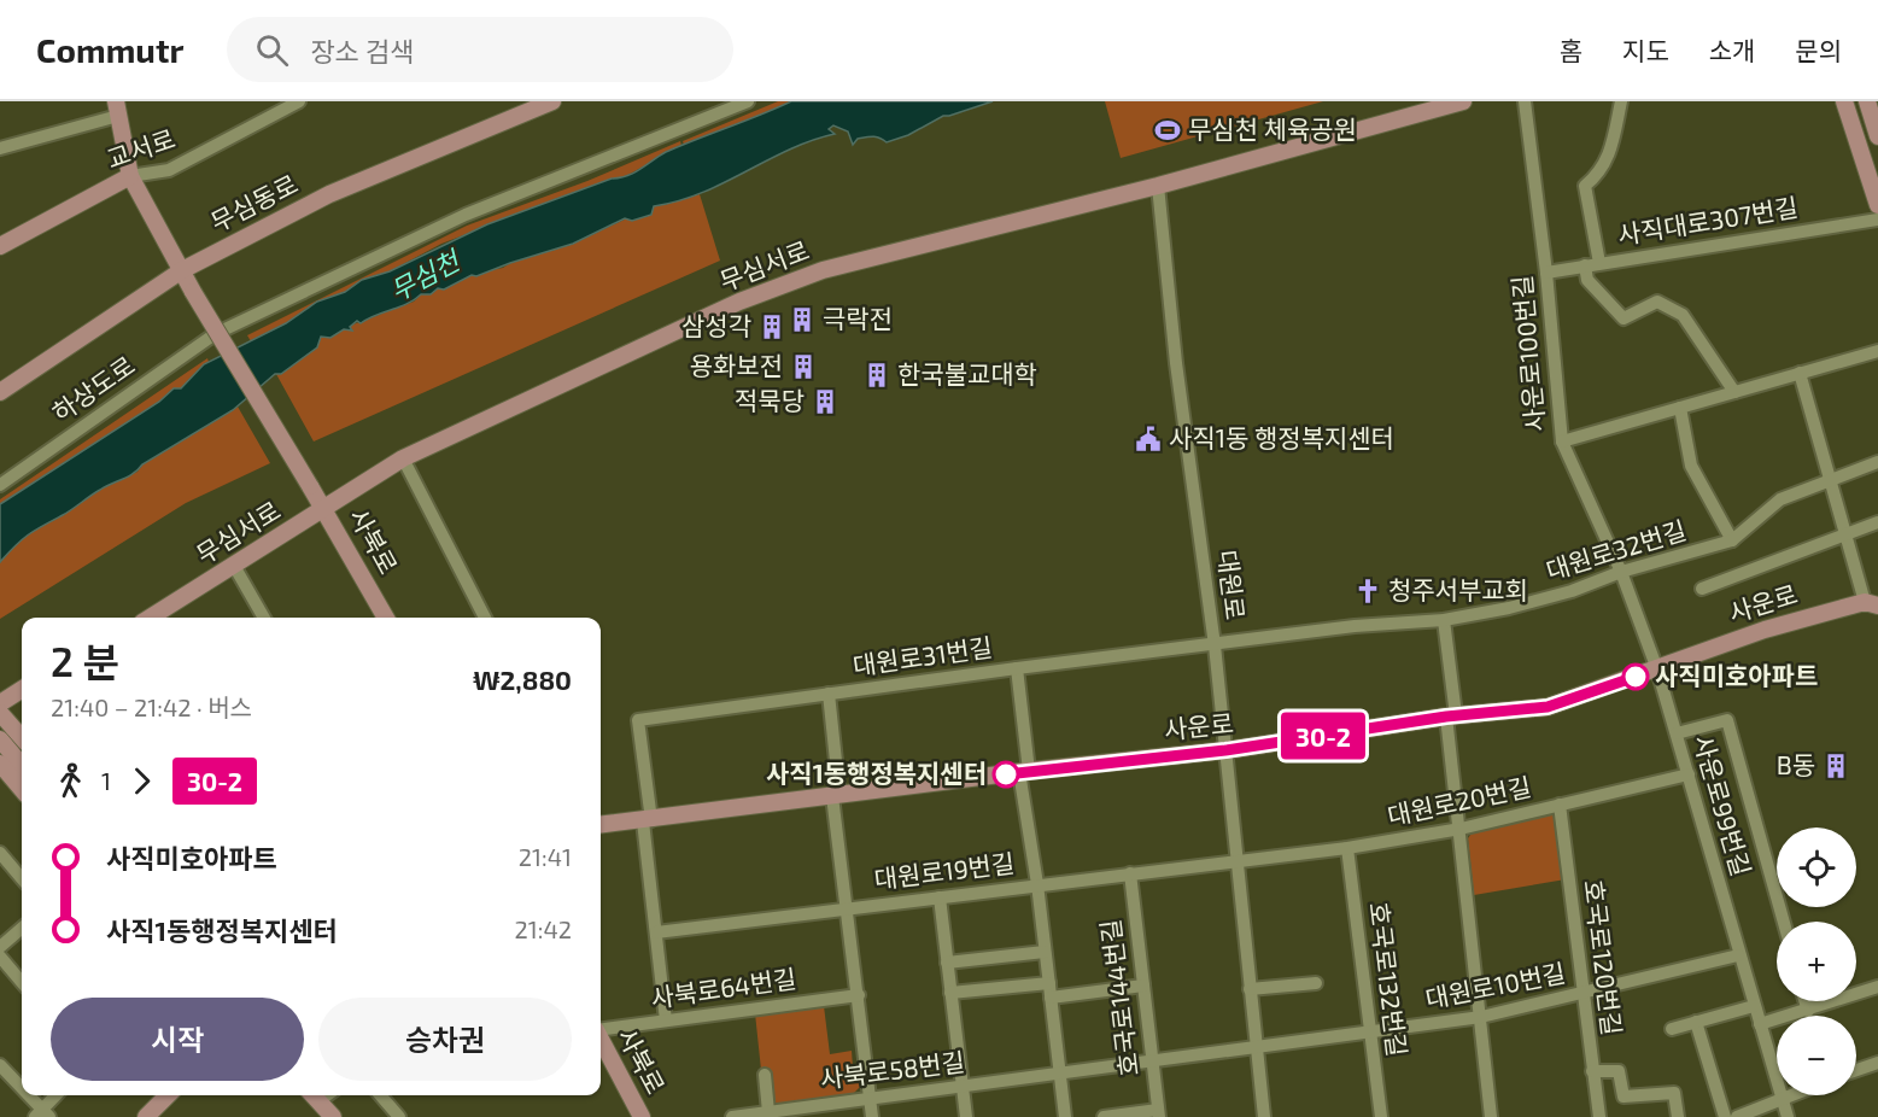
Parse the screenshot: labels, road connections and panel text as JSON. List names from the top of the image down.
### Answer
{
  "streets": {
    "street": [
      "교서로",
      "무심동로",
      "사직대로307번길",
      "무심서로",
      "사운로100번길",
      "하상도로",
      "사북로",
      "대원로32번길",
      "대원로",
      "사운로",
      "대원로31번길",
      "대원로20번길",
      "사운로99번길",
      "대원로19번길",
      "호국로120번길",
      "호국로132번길",
      "대원로10번길",
      "사북로64번길",
      "호국로144번길",
      "사북로58번길"
    ]
  },
  "crossings": [
    ["무심동로", "사북로"],
    ["사직대로307번길", "사운로100번길"],
    ["무심서로", "사북로"],
    ["무심서로", "대원로"],
    ["사운로100번길", "대원로32번길"],
    ["사운로100번길", "사운로"],
    ["사운로100번길", "사운로99번길"],
    ["대원로32번길", "대원로"],
    ["대원로32번길", "대원로31번길"],
    ["대원로", "사운로"],
    ["대원로", "대원로31번길"],
    ["대원로", "대원로20번길"],
    ["대원로", "대원로19번길"],
    ["대원로", "대원로10번길"],
    ["사운로", "대원로31번길"],
    ["사운로", "사운로99번길"],
    ["대원로20번길", "사운로99번길"],
    ["대원로20번길", "대원로19번길"],
    ["대원로20번길", "호국로120번길"],
    ["대원로20번길", "호국로132번길"],
    ["사운로99번길", "대원로10번길"],
    ["대원로19번길", "호국로144번길"],
    ["호국로120번길", "대원로10번길"],
    ["호국로132번길", "대원로10번길"],
    ["대원로10번길", "호국로144번길"],
    ["대원로10번길", "사북로58번길"],
    ["호국로144번길", "사북로58번길"]
  ],
  "water": ["무심천"],
  "places": {
    "sports": ["무심천 체육공원"],
    "building": [
      "극락전",
      "삼성각",
      "용화보전",
      "한국불교대학",
      "적묵당",
      "B동"
    ],
    "public building": ["사직1동 행정복지센터"],
    "church": ["청주서부교회"],
    "other": ["사직미호아파트", "사직1동행정복지센터"]
  },
  "lines": ["bus line 30-2"],
  "page": {
    "header": "Commutr",
    "search": "장소 검색",
    "nav": [
      "홈",
      "지도",
      "소개",
      "문의"
    ],
    "on_map": "30-2",
    "heading": ["2 분", "21:40 – 21:42 · 버스", "₩2,880"],
    "legs": ["1", "30-2"],
    "list": [
      {
        "name": "사직미호아파트",
        "value": "21:41"
      },
      {
        "name": "사직1동행정복지센터",
        "value": "21:42"
      }
    ],
    "map_buttons": ["+", "−"],
    "buttons": ["시작", "승차권"]
  }
}
